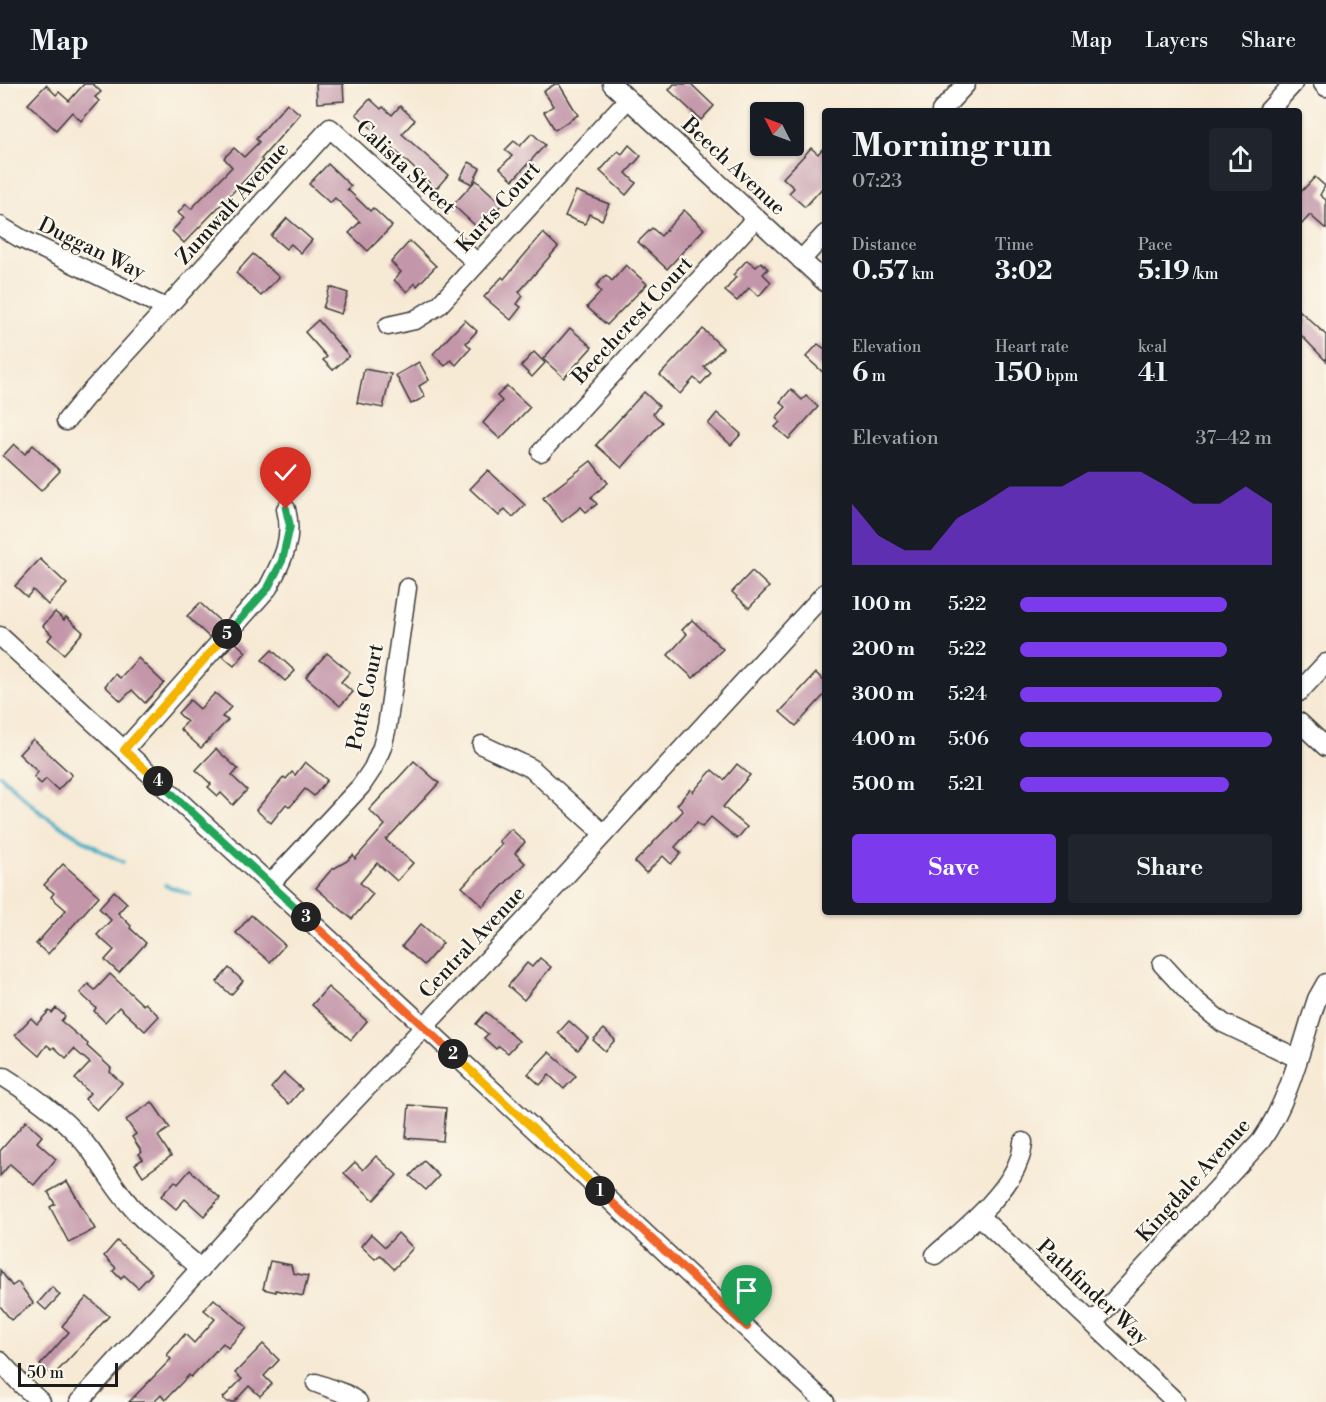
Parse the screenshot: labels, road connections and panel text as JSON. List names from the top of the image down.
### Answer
{
  "streets": {
    "street": [
      "Beech Avenue",
      "Calista Street",
      "Zumwalt Avenue",
      "Kurts Court",
      "Duggan Way",
      "Beechcrest Court",
      "Potts Court",
      "Central Avenue",
      "Kingdale Avenue",
      "Pathfinder Way"
    ]
  },
  "crossings": [
    ["Beech Avenue", "Kurts Court"],
    ["Beech Avenue", "Beechcrest Court"],
    ["Calista Street", "Zumwalt Avenue"],
    ["Calista Street", "Kurts Court"],
    ["Zumwalt Avenue", "Duggan Way"],
    ["Kingdale Avenue", "Pathfinder Way"]
  ],
  "scale_bar": "50 m",
  "north": "top left",
  "page": {
    "header": "Map",
    "nav": ["Map", "Layers", "Share"],
    "heading": ["Morning run", "07:23"],
    "stats": [
      ["Distance", "0.57 km"],
      ["Time", "3:02"],
      ["Pace", "5:19 /km"],
      ["Elevation", "6 m"],
      ["Heart rate", "150 bpm"],
      ["kcal", "41"]
    ],
    "chart": ["Elevation", "37–42 m"],
    "list": [
      {
        "name": "100 m",
        "note": "5:22"
      },
      {
        "name": "200 m",
        "note": "5:22"
      },
      {
        "name": "300 m",
        "note": "5:24"
      },
      {
        "name": "400 m",
        "note": "5:06"
      },
      {
        "name": "500 m",
        "note": "5:21"
      }
    ],
    "pins": [
      "5",
      "4",
      "3",
      "2",
      "1"
    ],
    "buttons": ["Save", "Share"],
    "scale": "50 m"
  }
}
